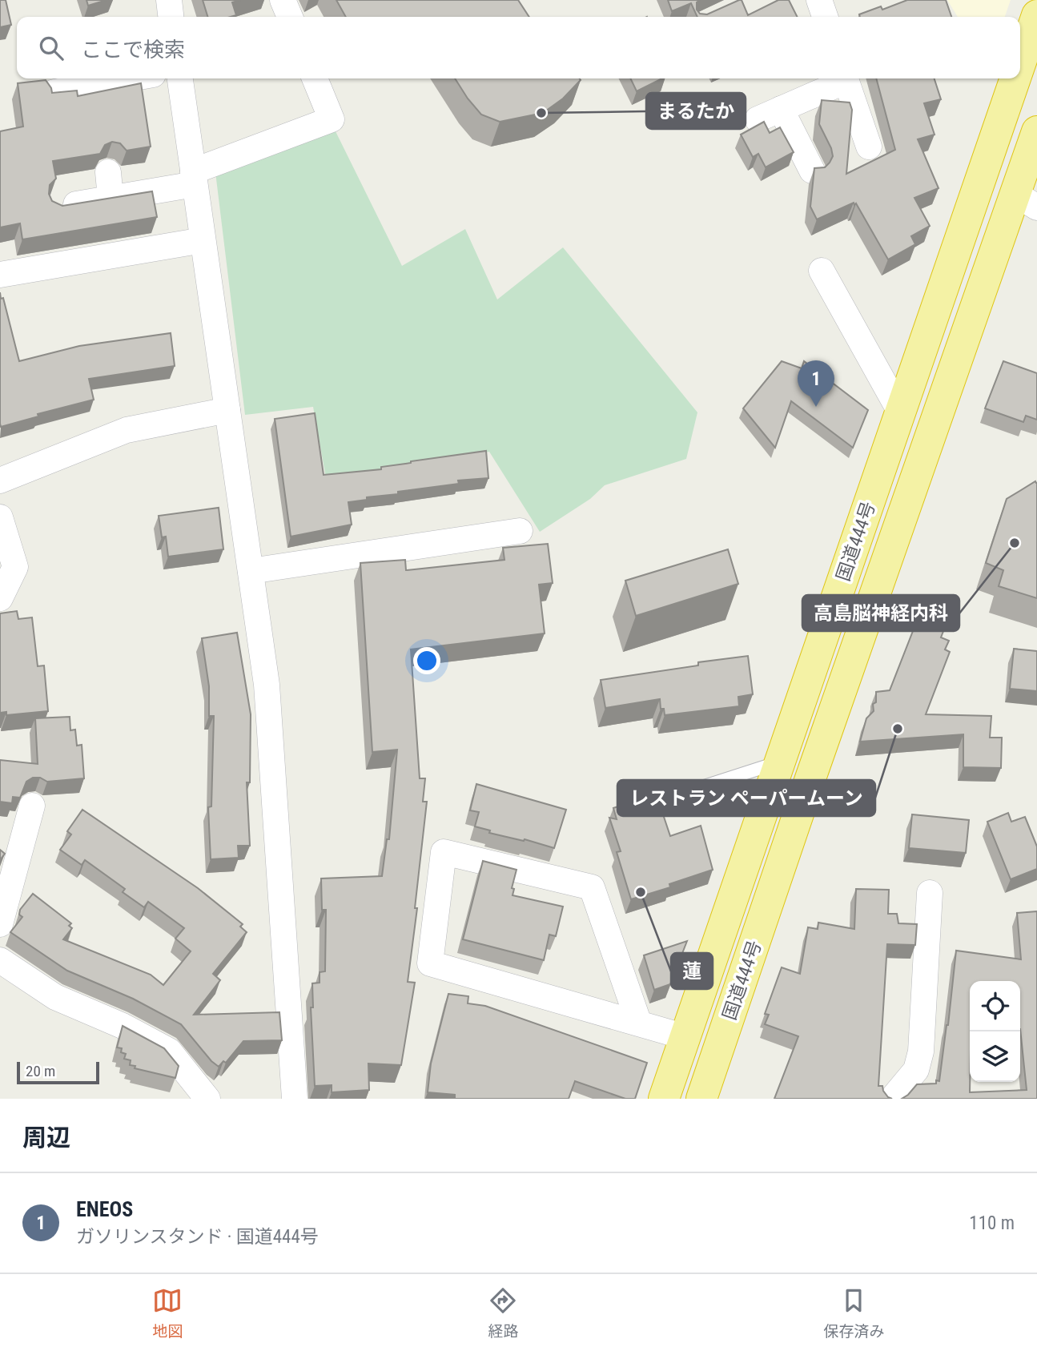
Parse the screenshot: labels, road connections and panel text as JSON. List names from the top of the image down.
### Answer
{
  "streets": {
    "highway": ["国道444号"]
  },
  "places": [
    "まるたか",
    "高島脳神経内科",
    "レストラン ペーパームーン",
    "蓮"
  ],
  "scale_bar": "20 m",
  "page": {
    "search": "ここで検索",
    "pins": "1",
    "scale": "20 m",
    "heading": "周辺",
    "list": [
      {
        "mark": "1",
        "name": "ENEOS",
        "note": "ガソリンスタンド · 国道444号",
        "value": "110 m"
      }
    ],
    "nav": ["地図", "経路", "保存済み"]
  }
}
